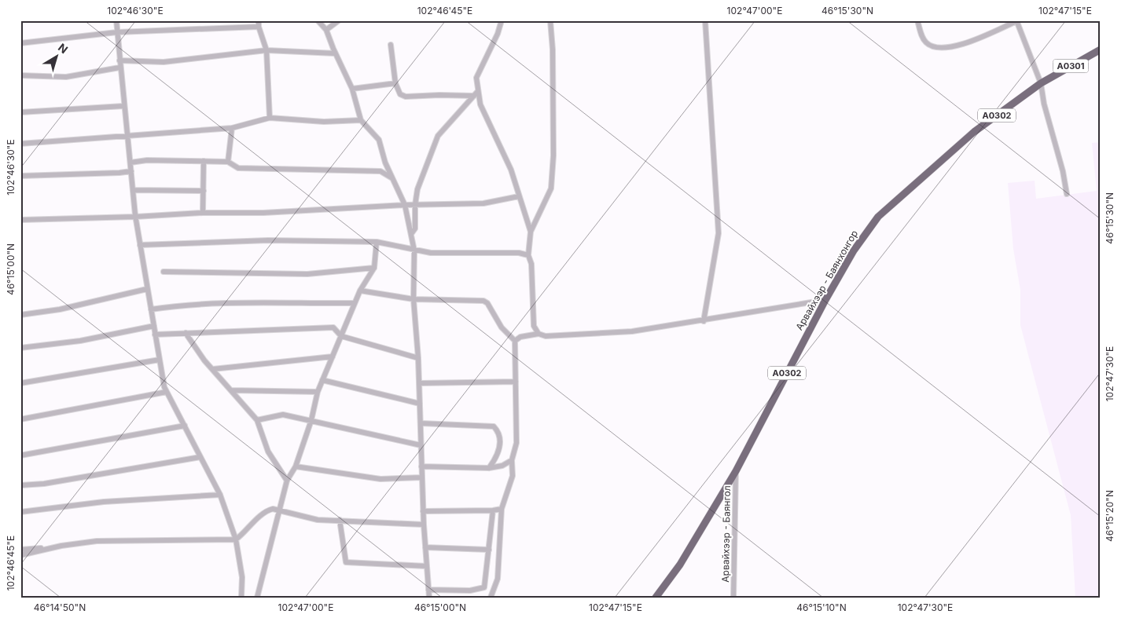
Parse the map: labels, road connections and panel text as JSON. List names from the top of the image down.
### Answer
{
  "streets": {
    "highway": ["A0301", "A0302", "Арвайхээр - Баянхонгор"],
    "street": ["Арвайхээр - Баянгол"]
  },
  "crossings": [
    ["Арвайхээр - Баянхонгор", "Арвайхээр - Баянгол"]
  ],
  "north": "top right",
  "coordinates": [
    "102°46'30\"E",
    "102°46'45\"E",
    "102°47'00\"E",
    "46°15'30\"N",
    "102°47'15\"E",
    "46°15'00\"N",
    "102°47'30\"E",
    "46°15'20\"N",
    "46°14'50\"N",
    "46°15'10\"N"
  ]
}
